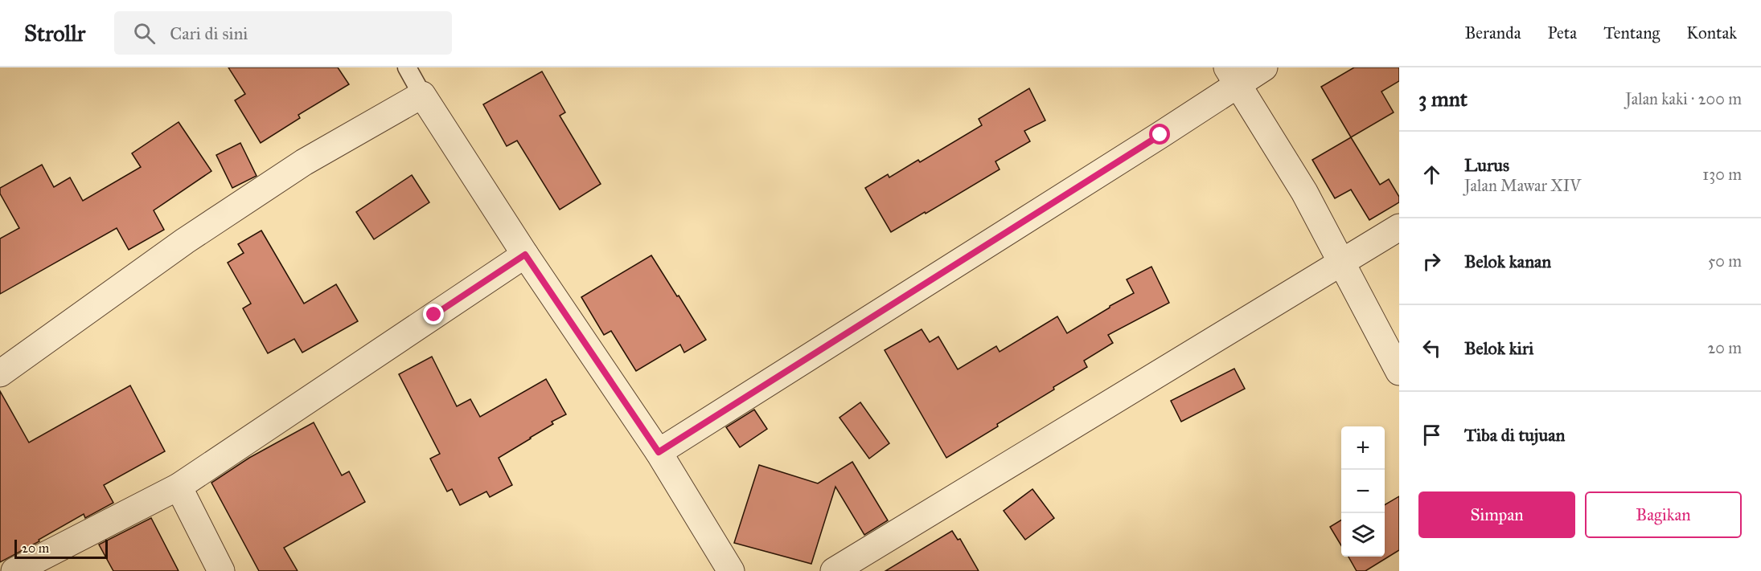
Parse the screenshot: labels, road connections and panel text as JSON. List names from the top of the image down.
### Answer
{
  "scale_bar": "20 m",
  "page": {
    "header": "Strollr",
    "search": "Cari di sini",
    "nav": [
      "Beranda",
      "Peta",
      "Tentang",
      "Kontak"
    ],
    "heading": ["3 mnt", "Jalan kaki · 200 m"],
    "list": [
      ["Lurus", "Jalan Mawar XIV", "130 m"],
      ["Belok kanan", "50 m"],
      ["Belok kiri", "20 m"],
      "Tiba di tujuan"
    ],
    "map_buttons": ["+", "−"],
    "buttons": ["Simpan", "Bagikan"],
    "scale": "20 m"
  }
}
